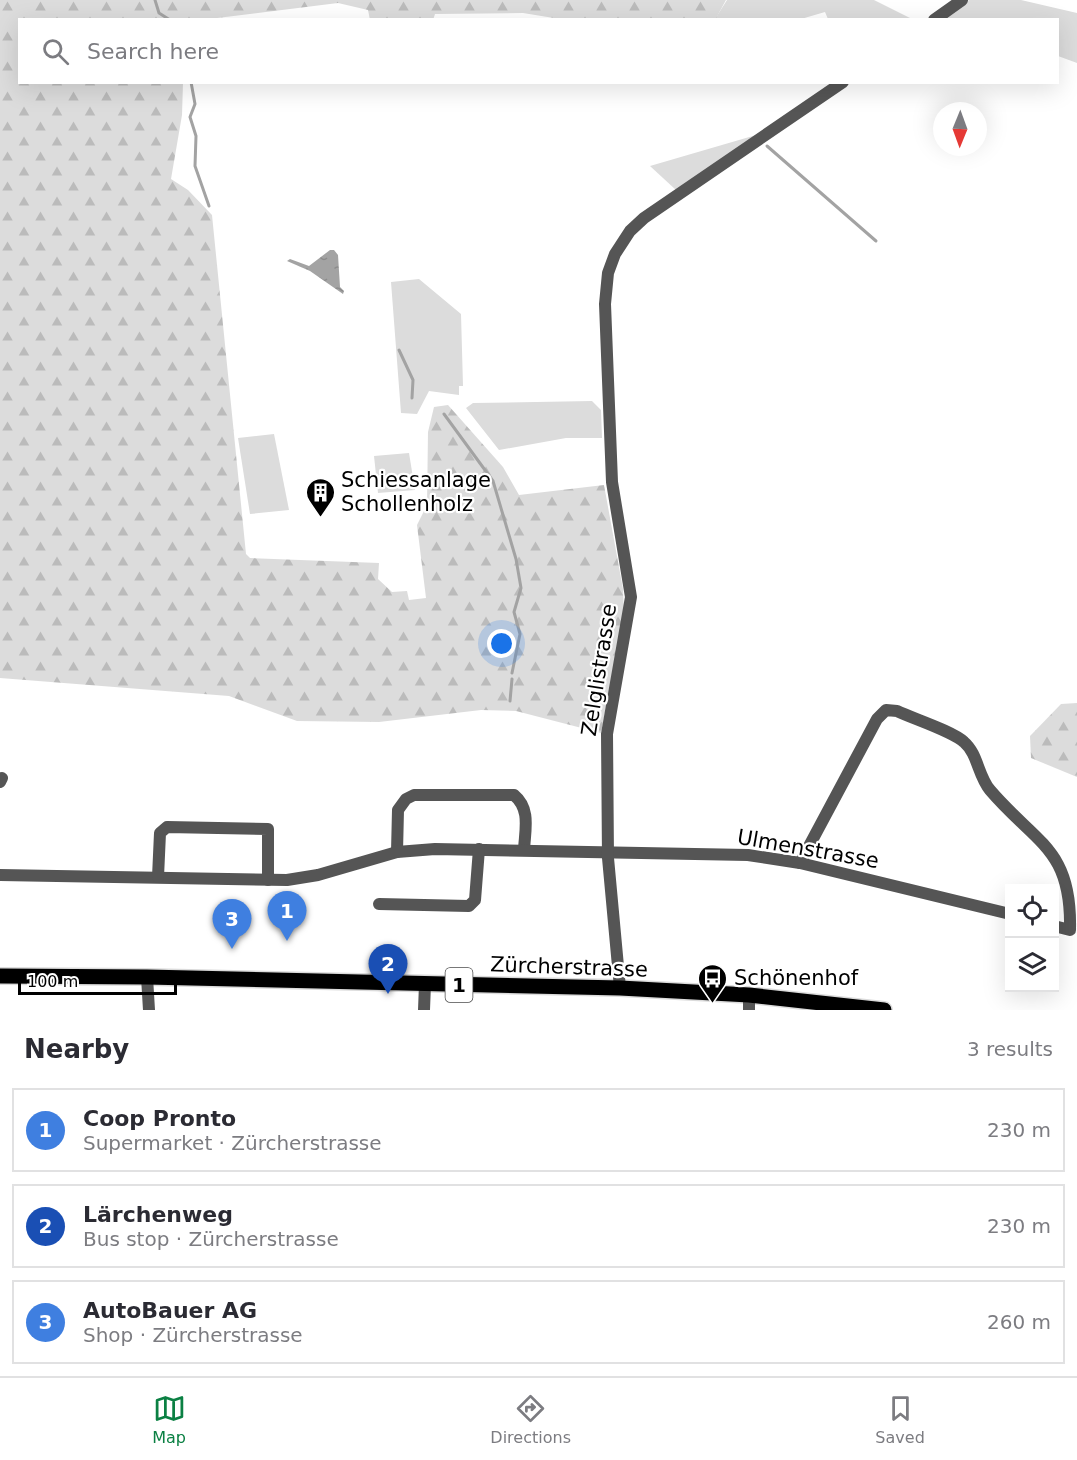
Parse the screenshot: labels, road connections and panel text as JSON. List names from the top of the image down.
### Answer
{
  "streets": {
    "main road": ["Zürcherstrasse", "1"],
    "street": ["Zelglistrasse", "Ulmenstrasse"]
  },
  "crossings": [
    ["Zelglistrasse", "Ulmenstrasse"],
    ["Zelglistrasse", "Zürcherstrasse"]
  ],
  "places": {
    "building": ["Schiessanlage Schollenholz"],
    "bus stop": ["Schönenhof"]
  },
  "scale_bar": "100 m",
  "north": "bottom",
  "page": {
    "search": "Search here",
    "pins": ["1", "3", "2"],
    "scale": "100 m",
    "heading": ["Nearby", "3 results"],
    "list": [
      {
        "mark": "1",
        "name": "Coop Pronto",
        "note": "Supermarket · Zürcherstrasse",
        "value": "230 m"
      },
      {
        "mark": "2",
        "name": "Lärchenweg",
        "note": "Bus stop · Zürcherstrasse",
        "value": "230 m"
      },
      {
        "mark": "3",
        "name": "AutoBauer AG",
        "note": "Shop · Zürcherstrasse",
        "value": "260 m"
      }
    ],
    "nav": ["Map", "Directions", "Saved"]
  }
}
